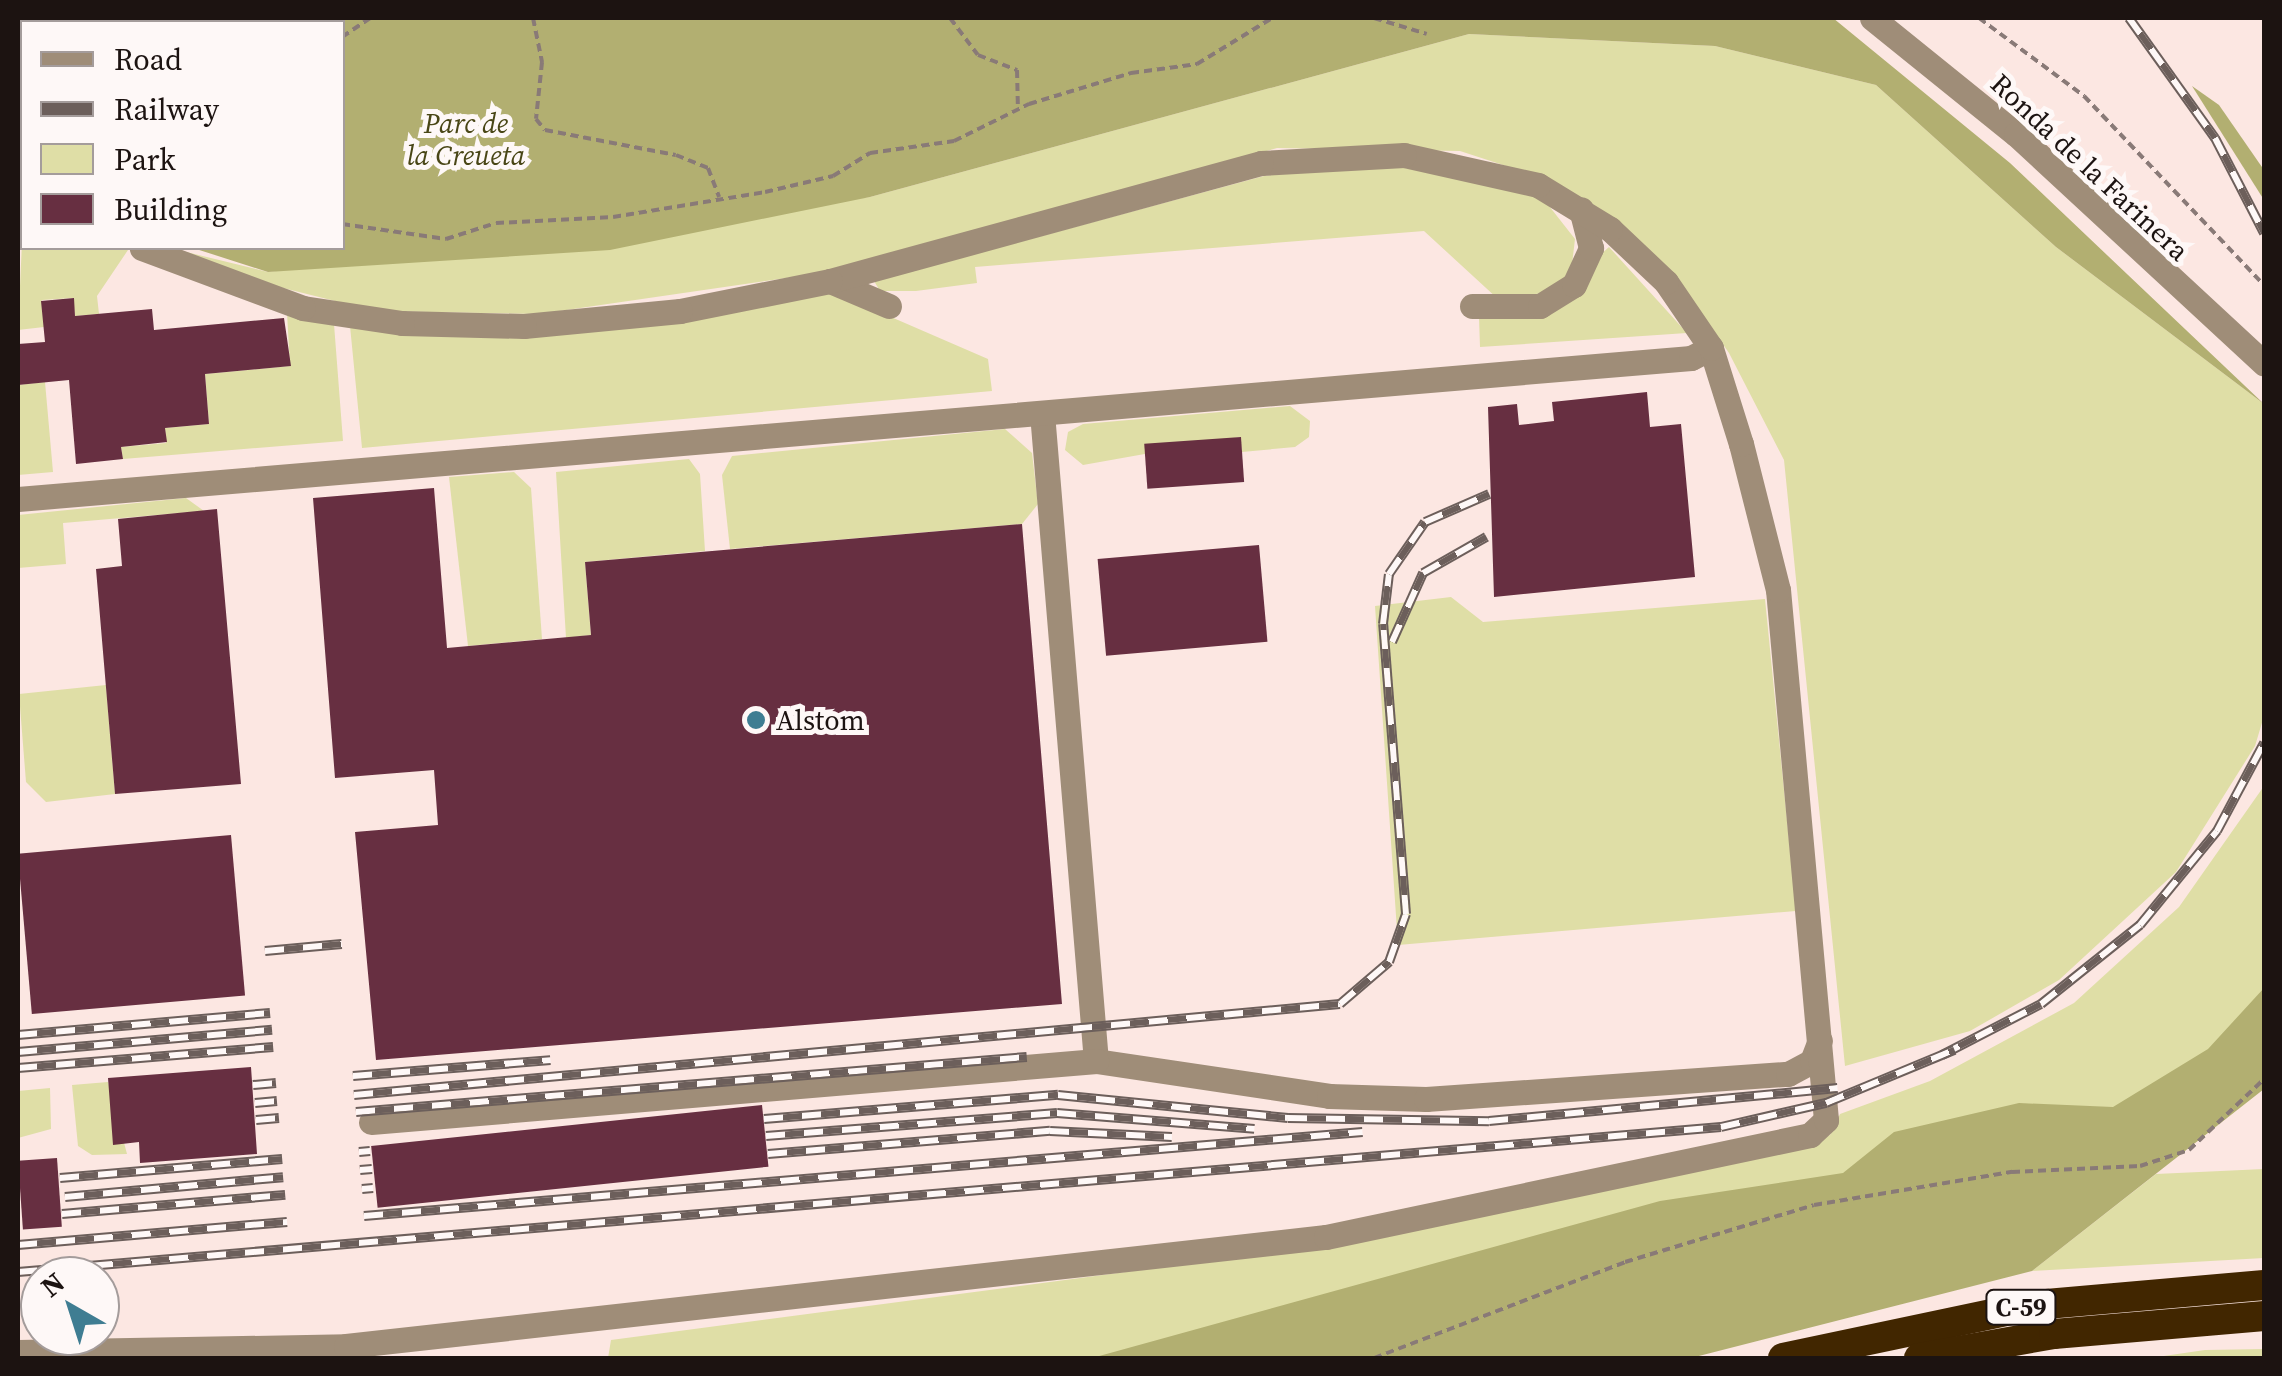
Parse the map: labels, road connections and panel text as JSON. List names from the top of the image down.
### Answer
{
  "streets": {
    "highway": ["C-59"],
    "street": ["Ronda de la Farinera"]
  },
  "parks": ["Parc de la Creueta"],
  "places": ["Alstom"],
  "legend": [
    "Road",
    "Railway",
    "Park",
    "Building"
  ],
  "north": "top left"
}
